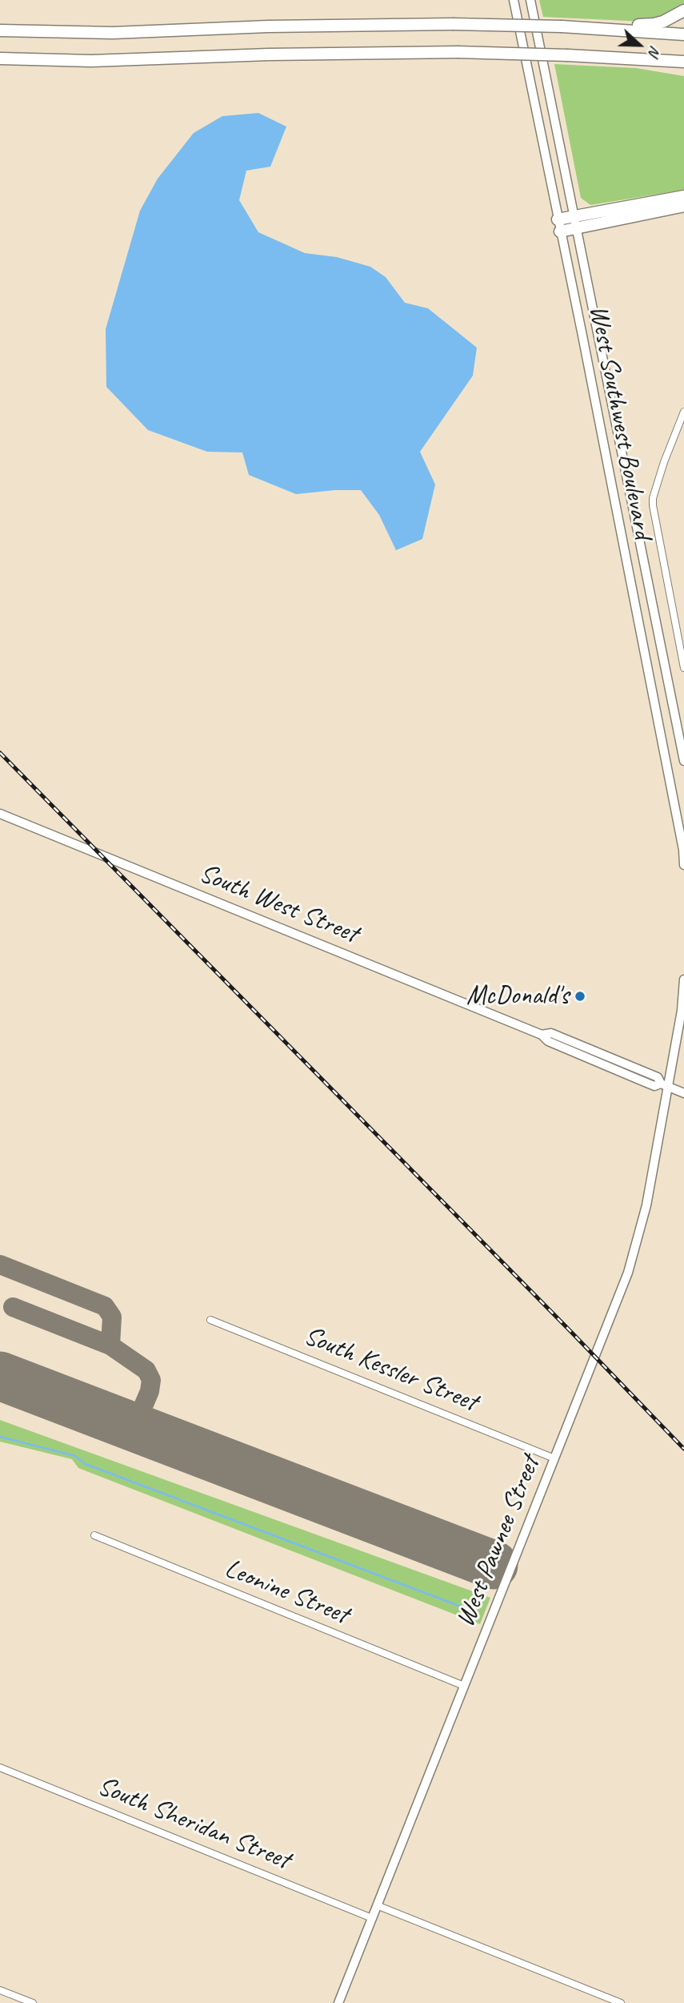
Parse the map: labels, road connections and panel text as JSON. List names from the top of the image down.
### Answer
{
  "streets": {
    "main road": ["West Southwest Boulevard", "South West Street", "West Pawnee Street"],
    "street": ["South Kessler Street", "Leonine Street", "South Sheridan Street"]
  },
  "crossings": [
    ["South West Street", "West Pawnee Street"],
    ["South Kessler Street", "West Pawnee Street"],
    ["West Pawnee Street", "Leonine Street"],
    ["West Pawnee Street", "South Sheridan Street"]
  ],
  "places": ["McDonald's"],
  "north": "right"
}
